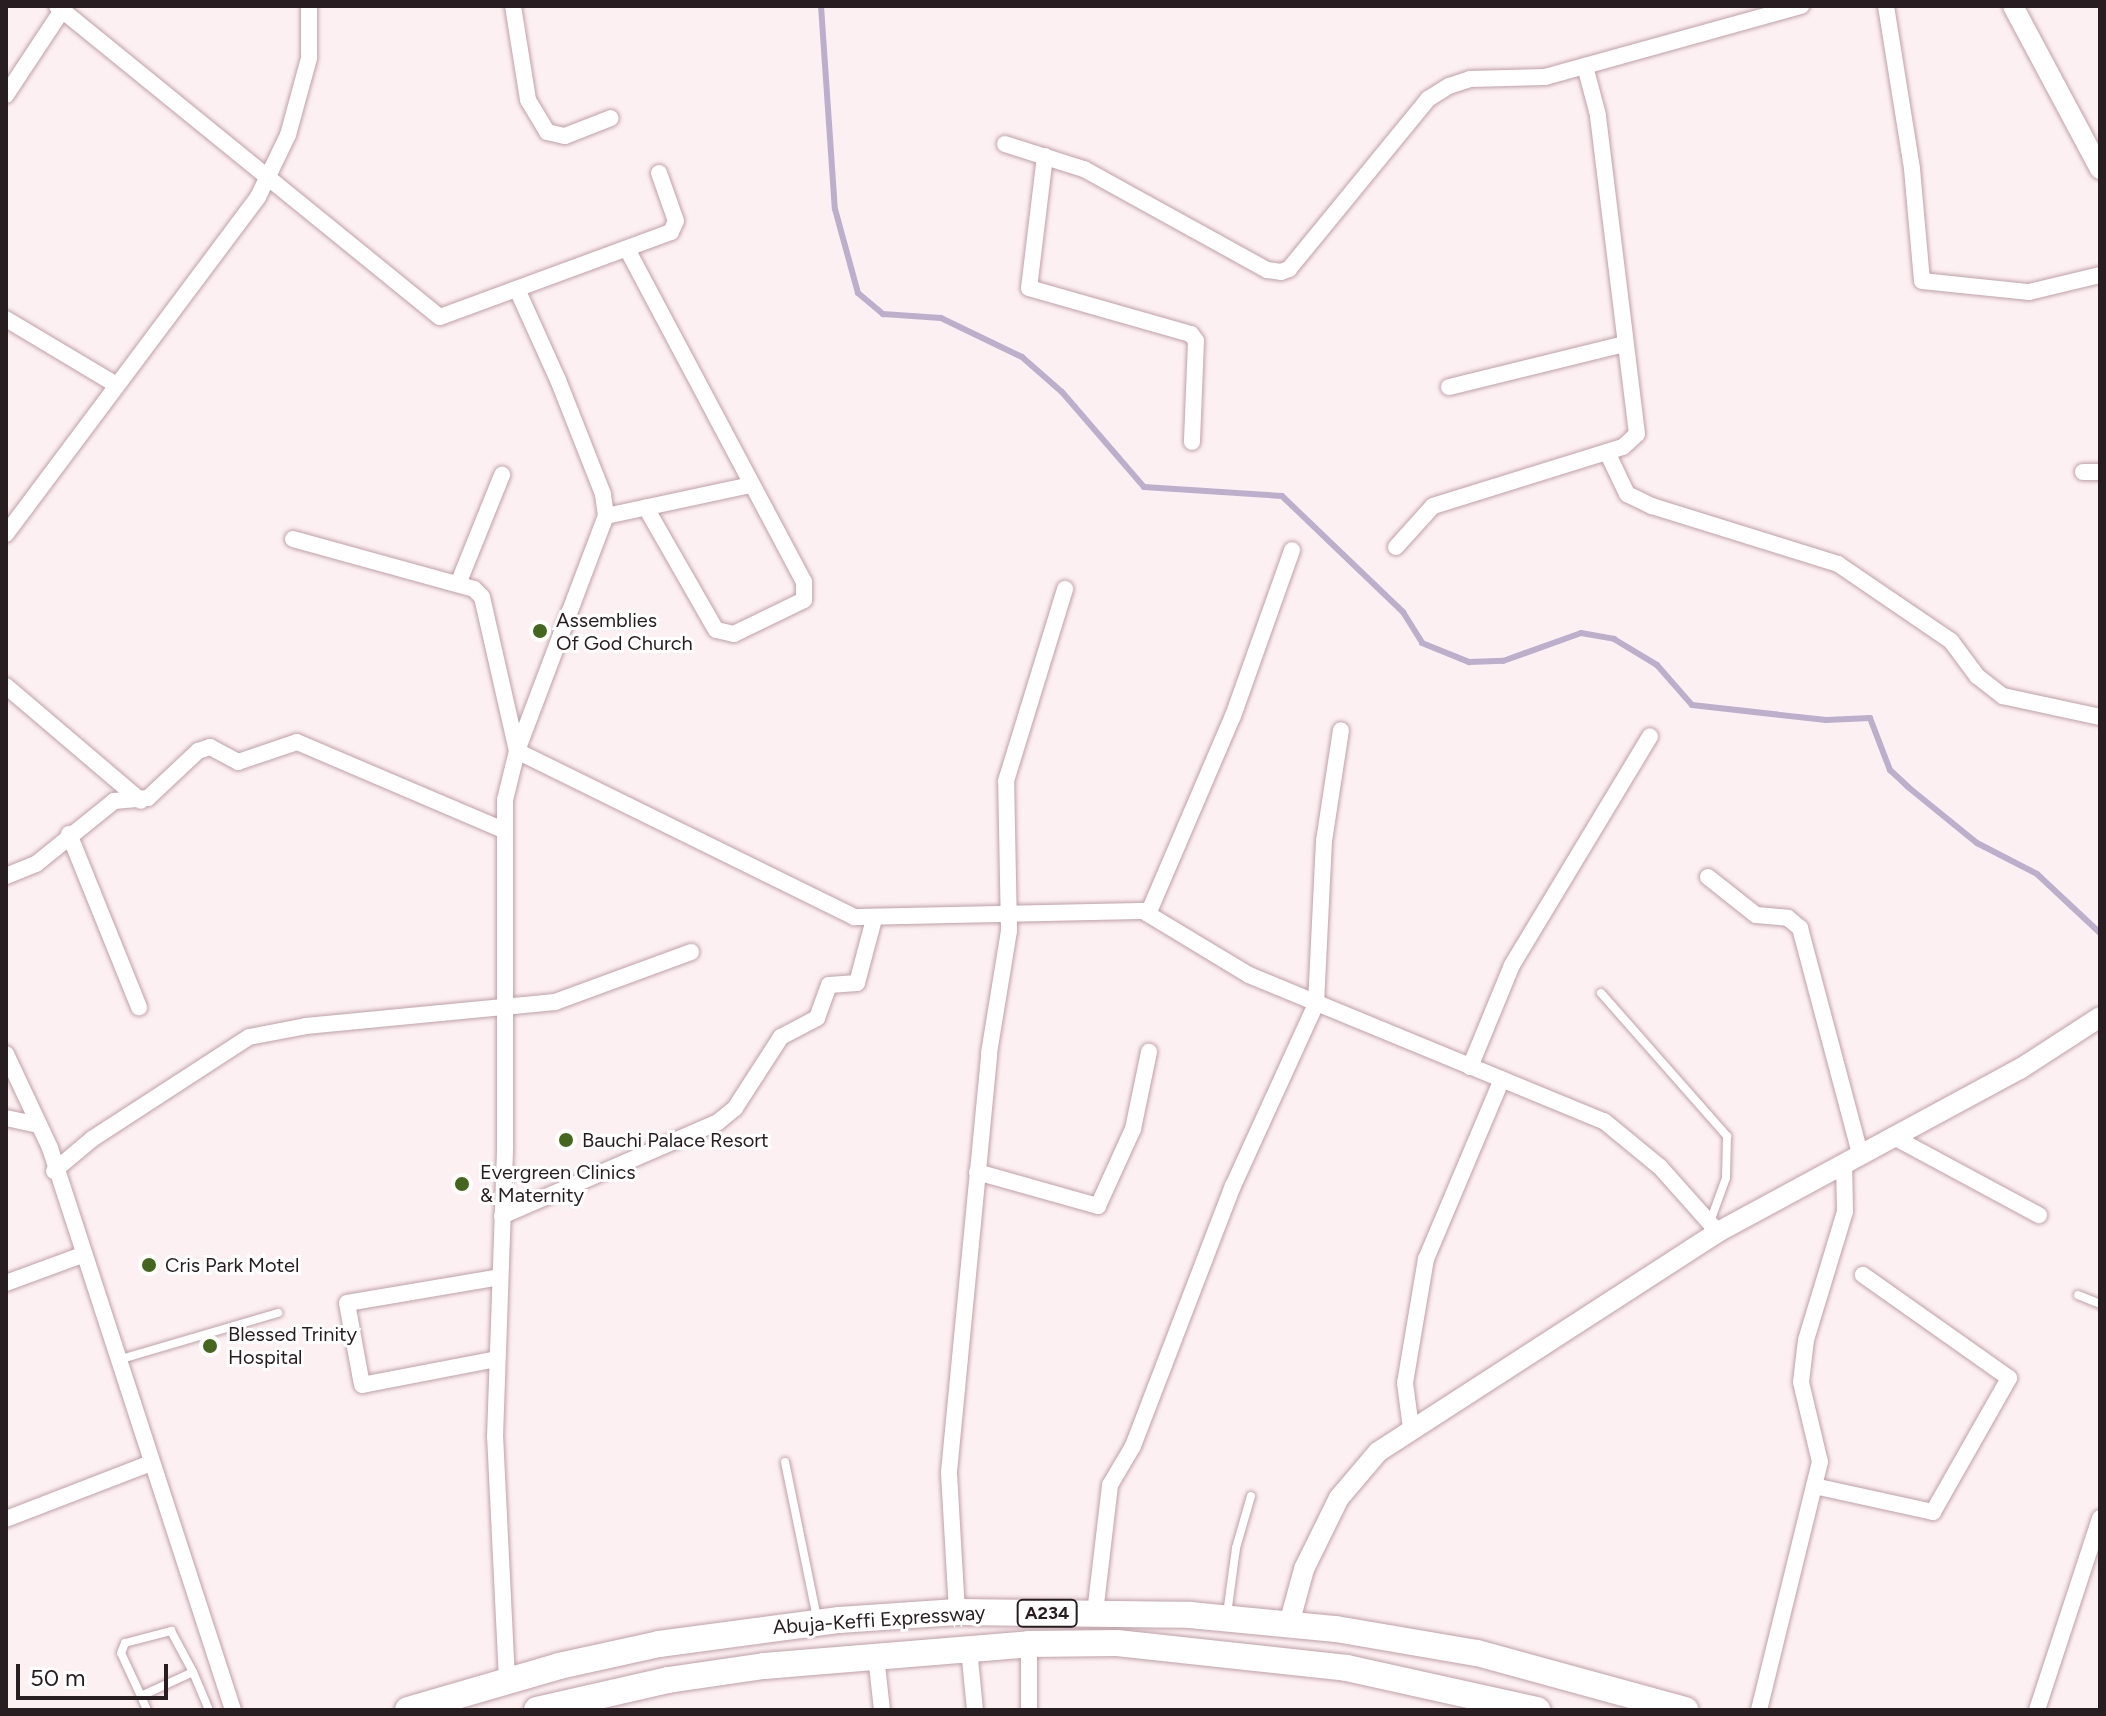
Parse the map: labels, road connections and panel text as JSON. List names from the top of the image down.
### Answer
{
  "streets": {
    "highway": ["A234", "Abuja-Keffi Expressway"]
  },
  "places": [
    "Assemblies Of God Church",
    "Bauchi Palace Resort",
    "Evergreen Clinics & Maternity",
    "Cris Park Motel",
    "Blessed Trinity Hospital"
  ],
  "scale_bar": "50 m"
}
